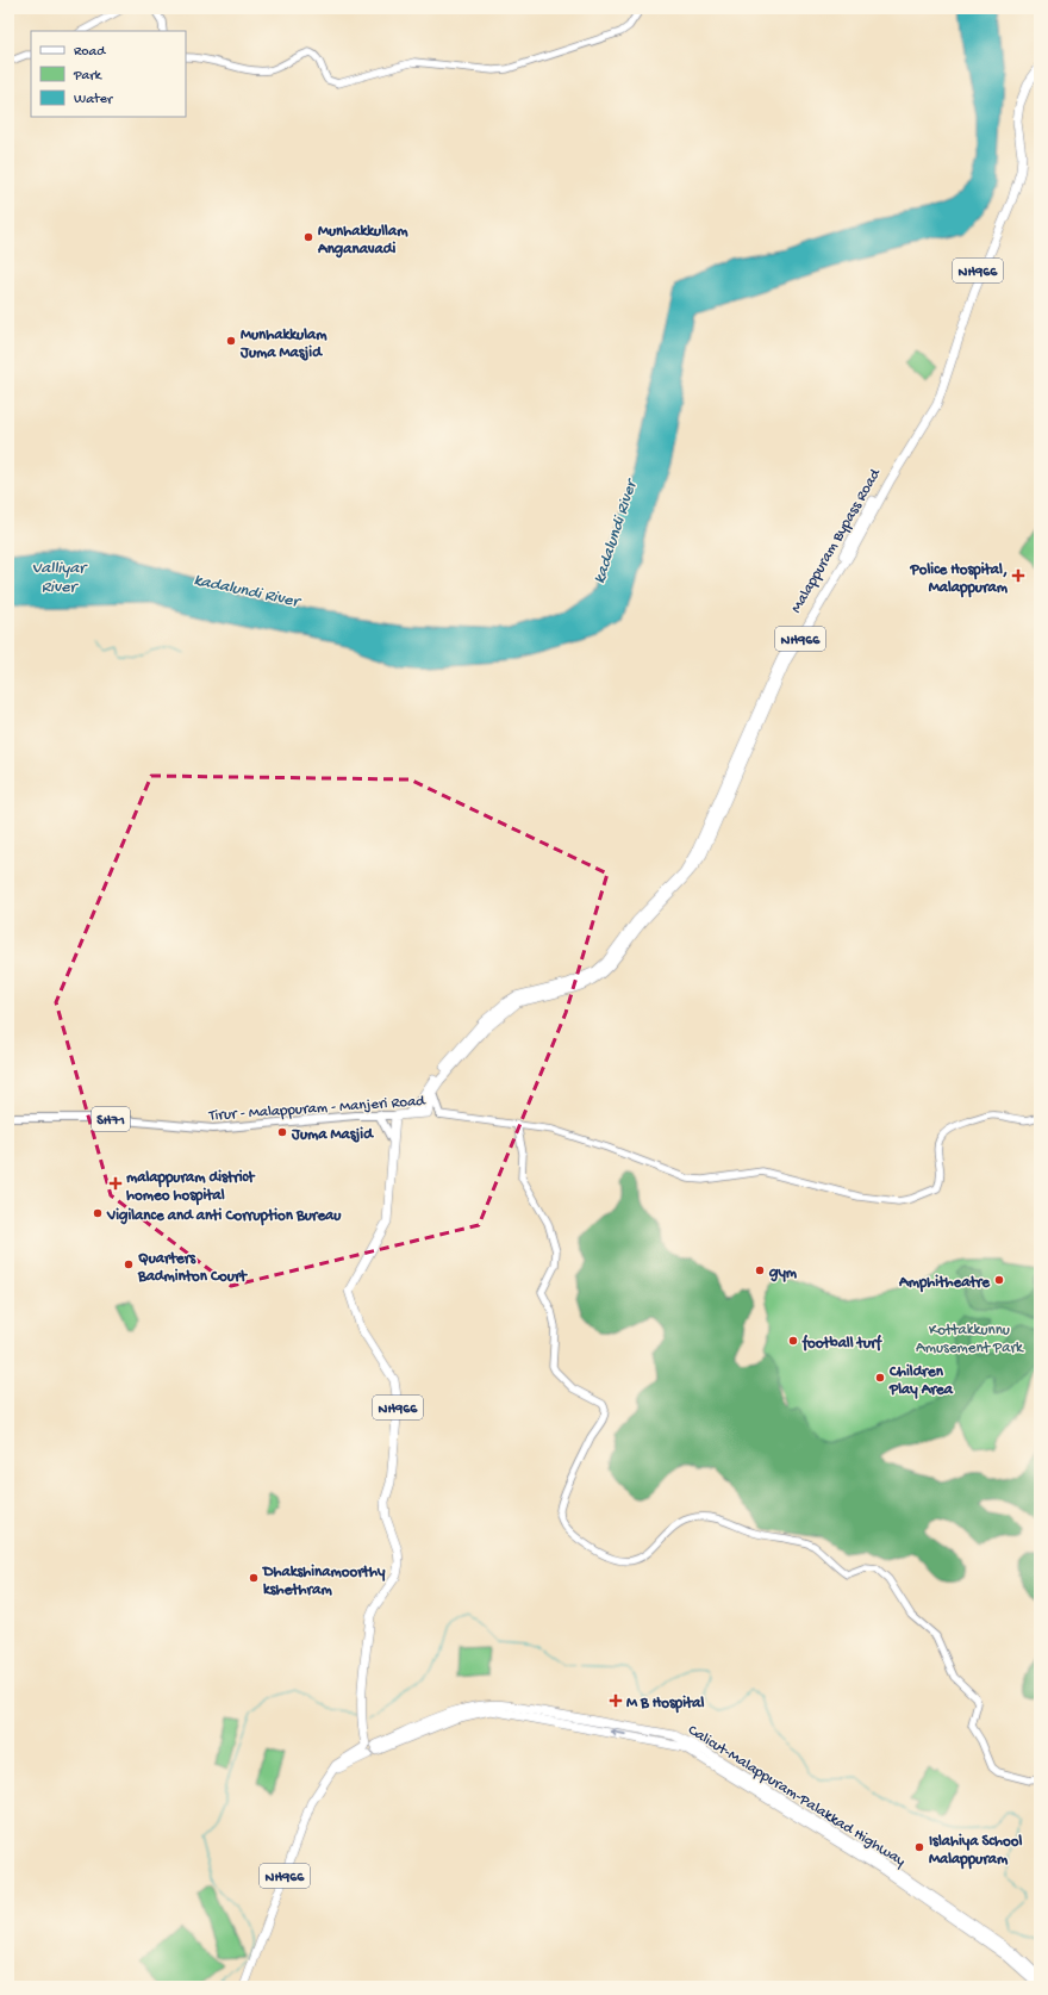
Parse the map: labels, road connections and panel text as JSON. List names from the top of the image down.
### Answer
{
  "streets": {
    "highway": [
      "NH966",
      "Malappuram Bypass Road",
      "Tirur - Malappuram - Manjeri Road",
      "Calicut-Malappuram-Palakkad Highway"
    ],
    "main road": ["SH71"]
  },
  "crossings": [
    ["NH966", "Tirur - Malappuram - Manjeri Road"],
    ["NH966", "Calicut-Malappuram-Palakkad Highway"],
    ["Malappuram Bypass Road", "Tirur - Malappuram - Manjeri Road"]
  ],
  "water": ["kadalundi River", "Valliyar River"],
  "parks": ["Kottakkunnu Amusement Park"],
  "places": {
    "other": [
      "Munhakkullam Anganavadi",
      "Munhakkulam Juma Masjid",
      "Juma Masjid",
      "Vigilance and anti Corruption Bureau",
      "Quarters Badminton Court",
      "gym",
      "Amphitheatre",
      "football turf",
      "Children Play Area",
      "Dhakshinamoorthy kshethram",
      "Islahiya School Malappuram"
    ],
    "health": ["Police Hospital, Malappuram", "malappuram district homeo hospital", "M B Hospital"]
  },
  "legend": ["Road", "Park", "Water"]
}
